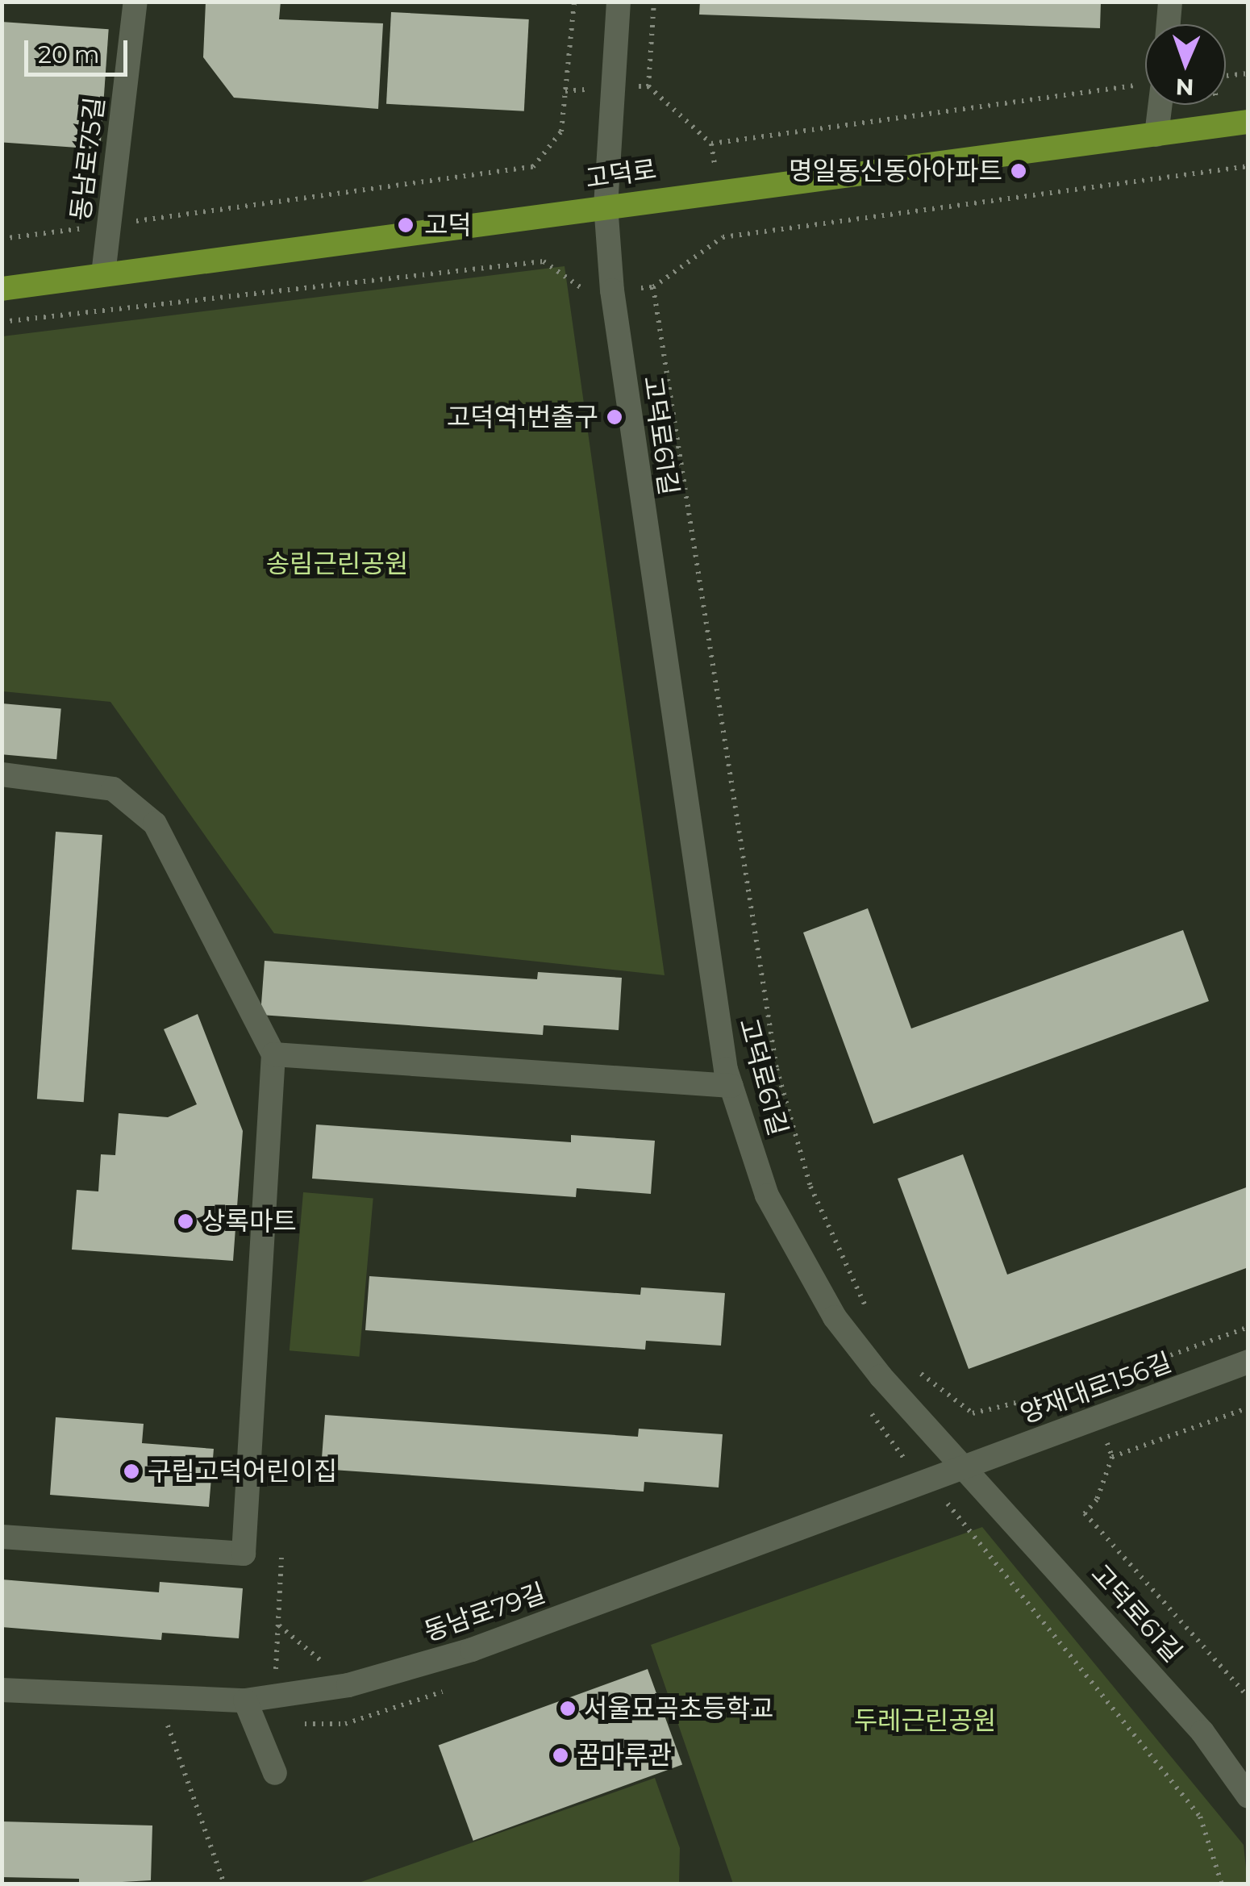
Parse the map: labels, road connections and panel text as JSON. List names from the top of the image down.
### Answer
{
  "streets": {
    "main road": ["고덕로"],
    "street": [
      "동남로75길",
      "고덕로61길",
      "양재대로156길",
      "동남로79길"
    ]
  },
  "crossings": [
    ["동남로75길", "고덕로"],
    ["고덕로", "고덕로61길"],
    ["고덕로61길", "양재대로156길"],
    ["고덕로61길", "동남로79길"],
    ["양재대로156길", "동남로79길"]
  ],
  "parks": ["송림근린공원", "두레근린공원"],
  "places": [
    "명일동신동아아파트",
    "고덕",
    "고덕역1번출구",
    "상록마트",
    "구립고덕어린이집",
    "서울묘곡초등학교",
    "꿈마루관"
  ],
  "scale_bar": "20 m",
  "north": "bottom"
}
